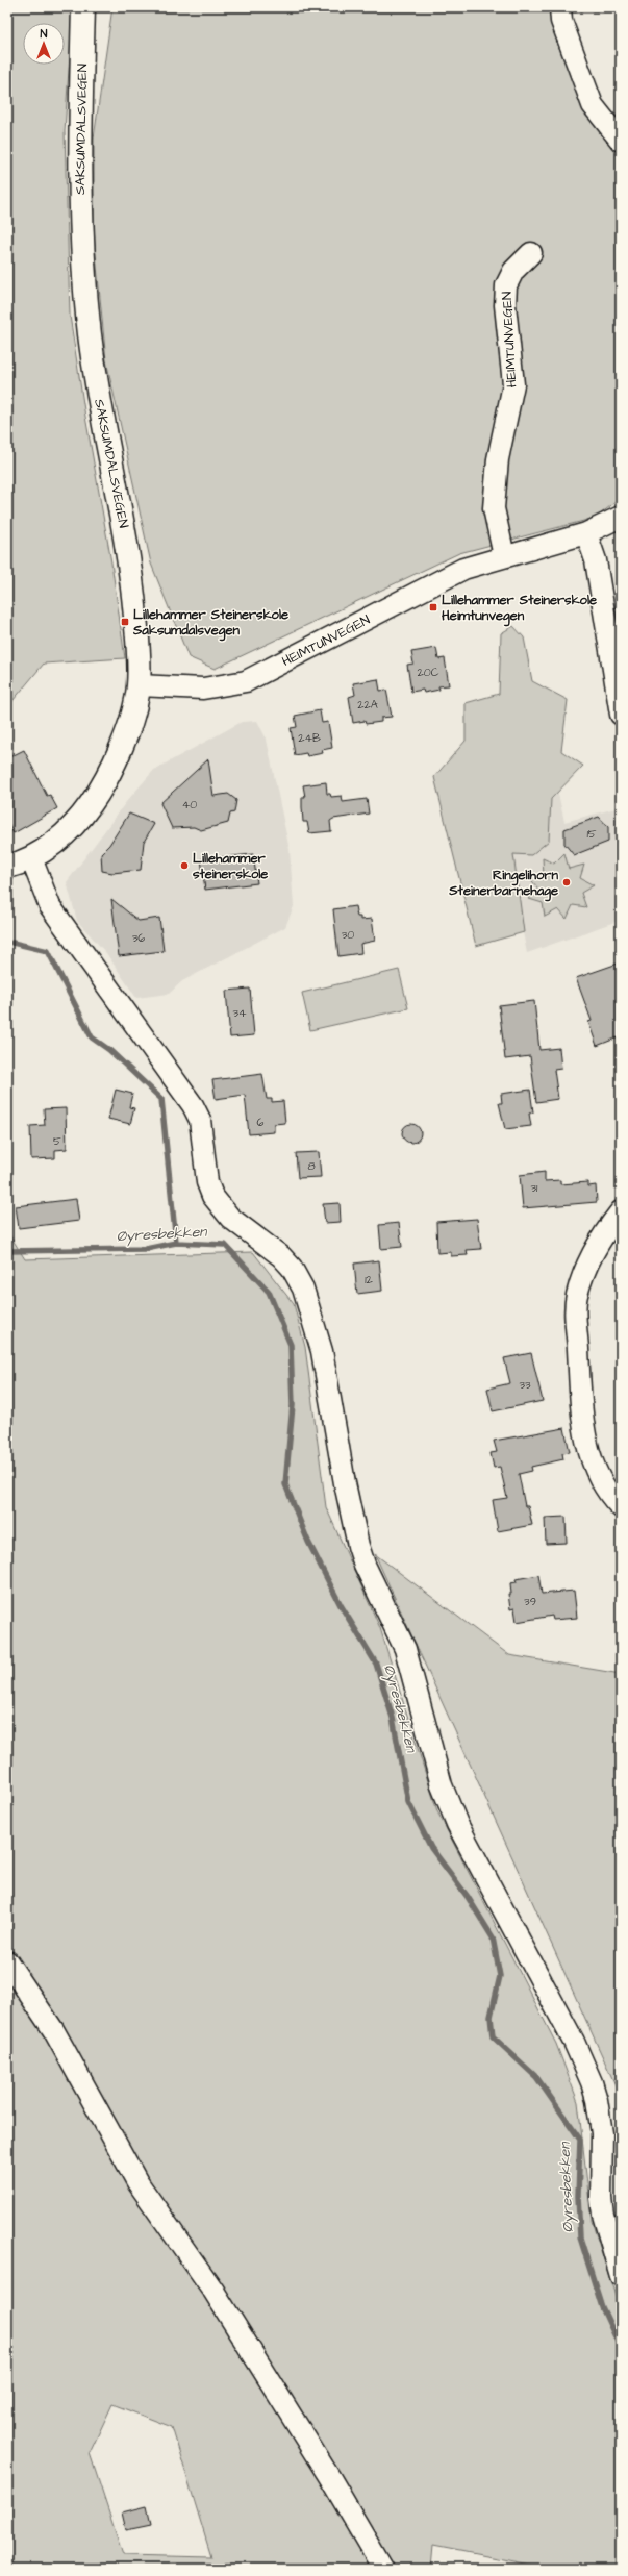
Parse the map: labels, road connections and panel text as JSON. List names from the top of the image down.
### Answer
{
  "streets": {
    "main road": ["SAKSUMDALSVEGEN"],
    "street": ["HEIMTUNVEGEN"]
  },
  "crossings": [
    ["SAKSUMDALSVEGEN", "HEIMTUNVEGEN"]
  ],
  "water": ["Øyresbekken"],
  "places": {
    "transit": ["Lillehammer Steinerskole Heimtunvegen", "Lillehammer Steinerskole Saksumdalsvegen"],
    "other": ["Lillehammer steinerskole", "Ringelihorn Steinerbarnehage"]
  },
  "house_numbers": [
    "20C",
    "22A",
    "24B",
    "40",
    "15",
    "30",
    "36",
    "34",
    "6",
    "5",
    "8",
    "31",
    "12",
    "33",
    "39"
  ],
  "north": "top"
}
